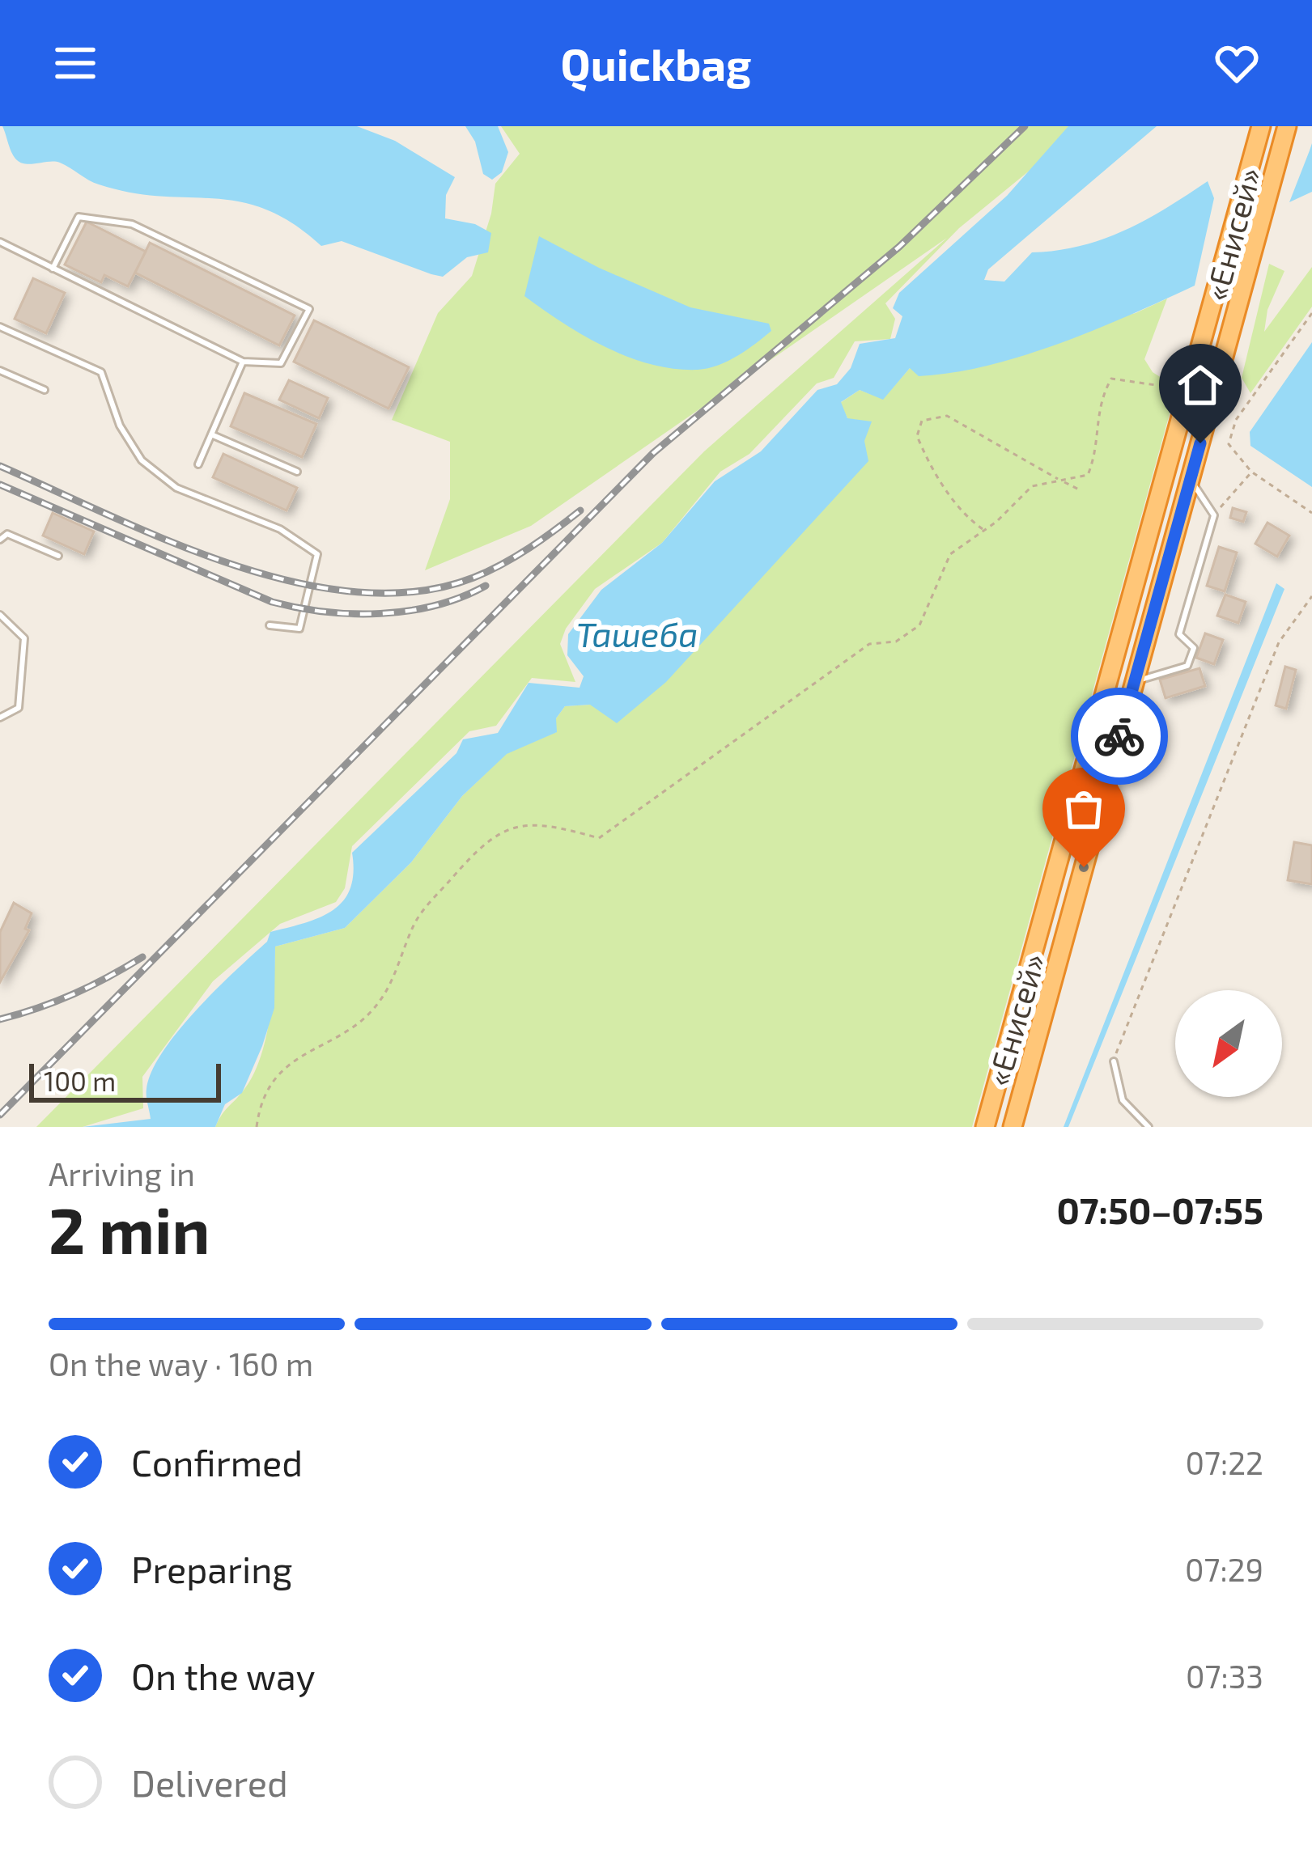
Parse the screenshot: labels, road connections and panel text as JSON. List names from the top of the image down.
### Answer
{
  "streets": {
    "highway": ["«Енисей»"]
  },
  "water": ["Ташеба"],
  "scale_bar": "100 m",
  "north": "bottom left",
  "page": {
    "header": "Quickbag",
    "scale": "100 m",
    "heading": ["2 min", "Arriving in", "07:50–07:55"],
    "bar": "On the way · 160 m",
    "list": [
      ["Confirmed", "07:22"],
      ["Preparing", "07:29"],
      ["On the way", "07:33"],
      "Delivered"
    ]
  }
}
